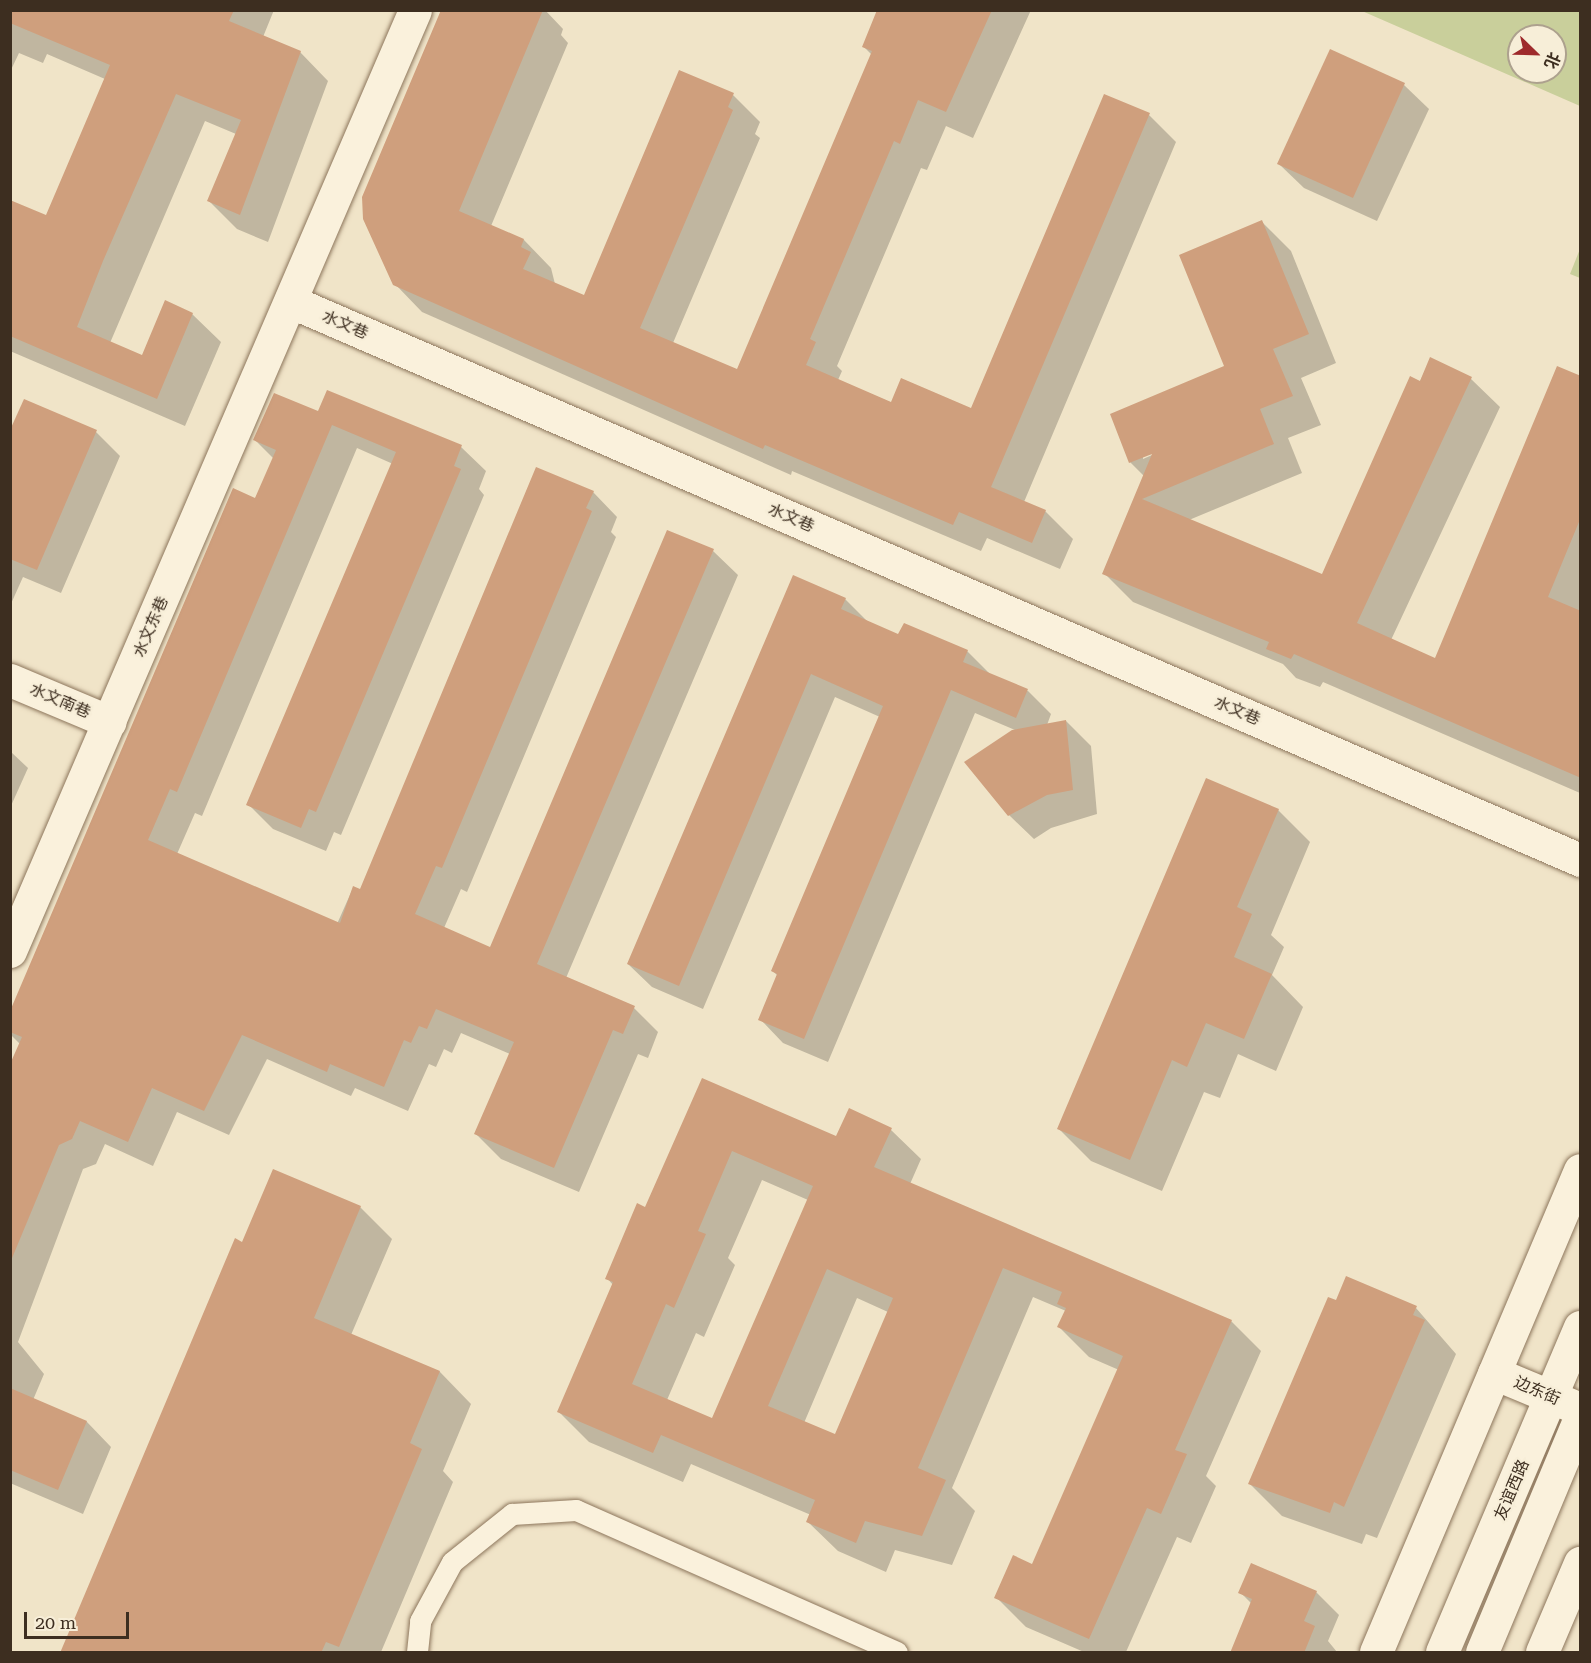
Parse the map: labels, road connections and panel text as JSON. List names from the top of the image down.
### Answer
{
  "streets": {
    "street": [
      "水文巷",
      "水文东巷",
      "水文南巷",
      "边东街",
      "友谊西路"
    ]
  },
  "crossings": [
    ["水文巷", "水文东巷"],
    ["水文东巷", "水文南巷"],
    ["边东街", "友谊西路"]
  ],
  "scale_bar": "20 m",
  "north": "bottom right"
}
